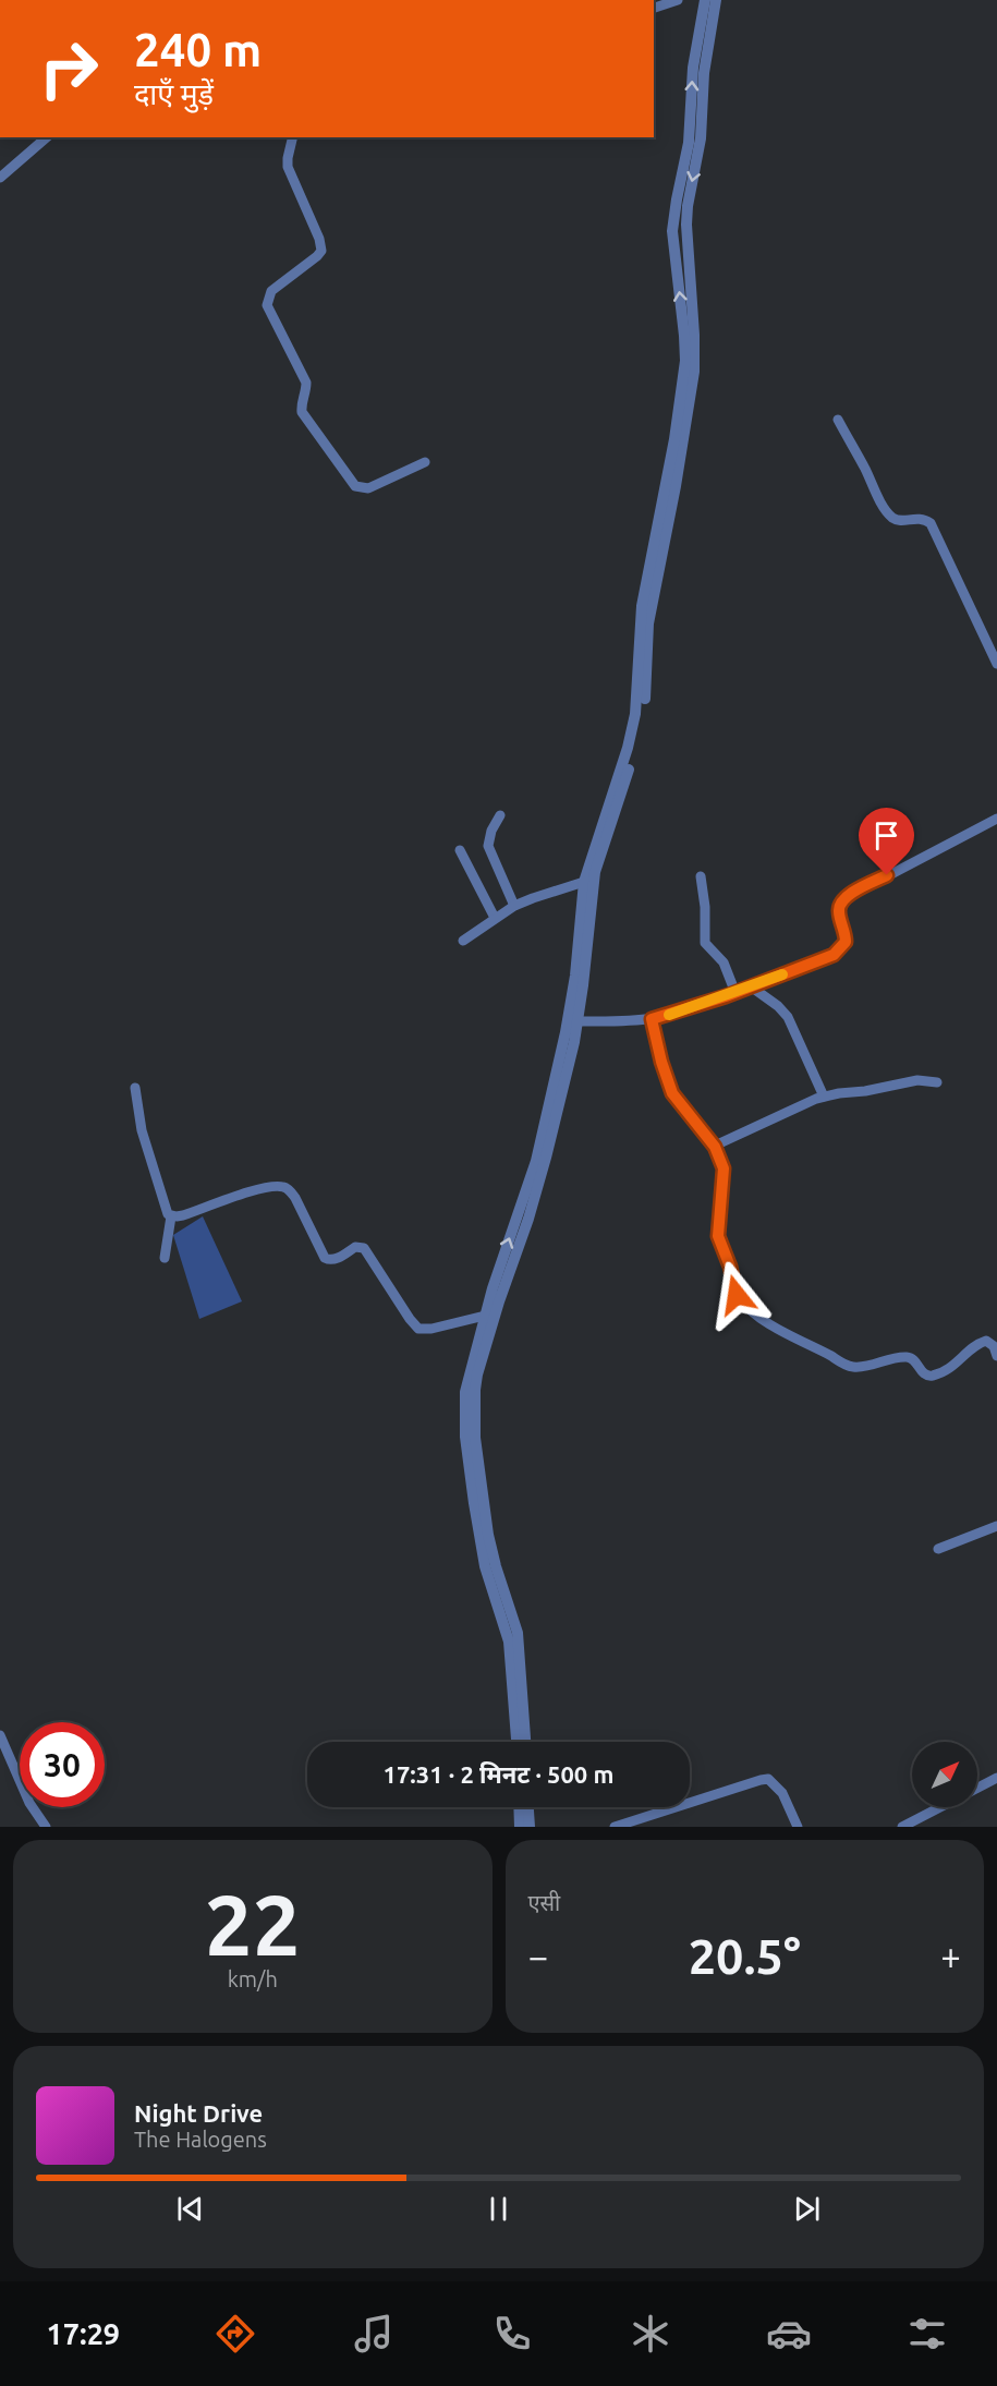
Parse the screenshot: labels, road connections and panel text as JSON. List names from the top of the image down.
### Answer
{
  "north": "top right",
  "page": {
    "turn": ["240 m", "दाएँ मुड़ें"],
    "limit": "30",
    "trip": "17:31 · 2 मिनट · 500 m",
    "tile": [
      ["22", "km/h"],
      "एसी"
    ],
    "heat": ["−", "20.5°", "+"],
    "song": ["Night Drive", "The Halogens"],
    "tabs": "17:29"
  }
}
